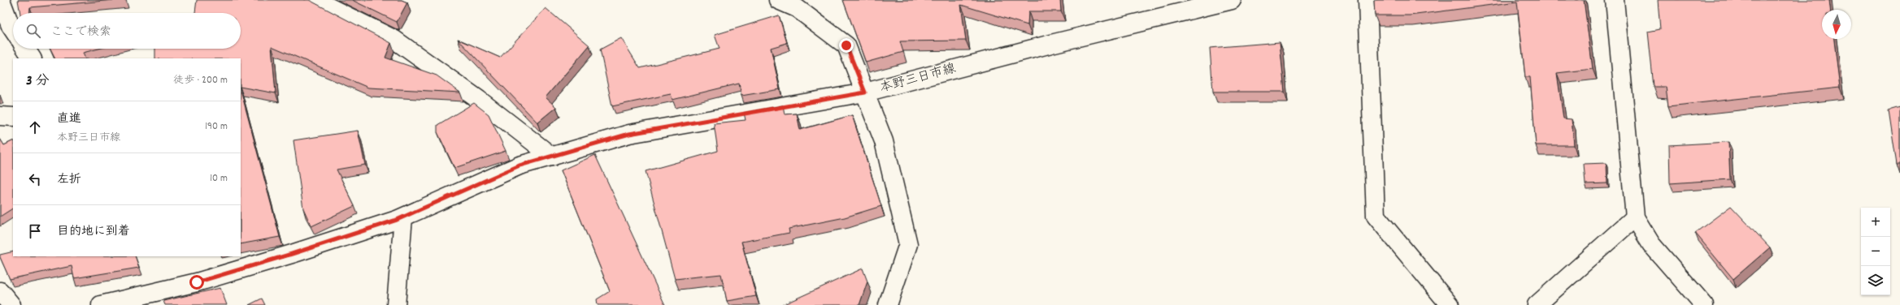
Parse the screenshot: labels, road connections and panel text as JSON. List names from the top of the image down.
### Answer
{
  "streets": {
    "street": ["本野三日市線"]
  },
  "north": "bottom",
  "page": {
    "search": "ここで検索",
    "heading": ["3 分", "徒歩 · 200 m"],
    "list": [
      ["直進", "本野三日市線", "190 m"],
      ["左折", "10 m"],
      "目的地に到着"
    ],
    "map_buttons": ["+", "−"]
  }
}
